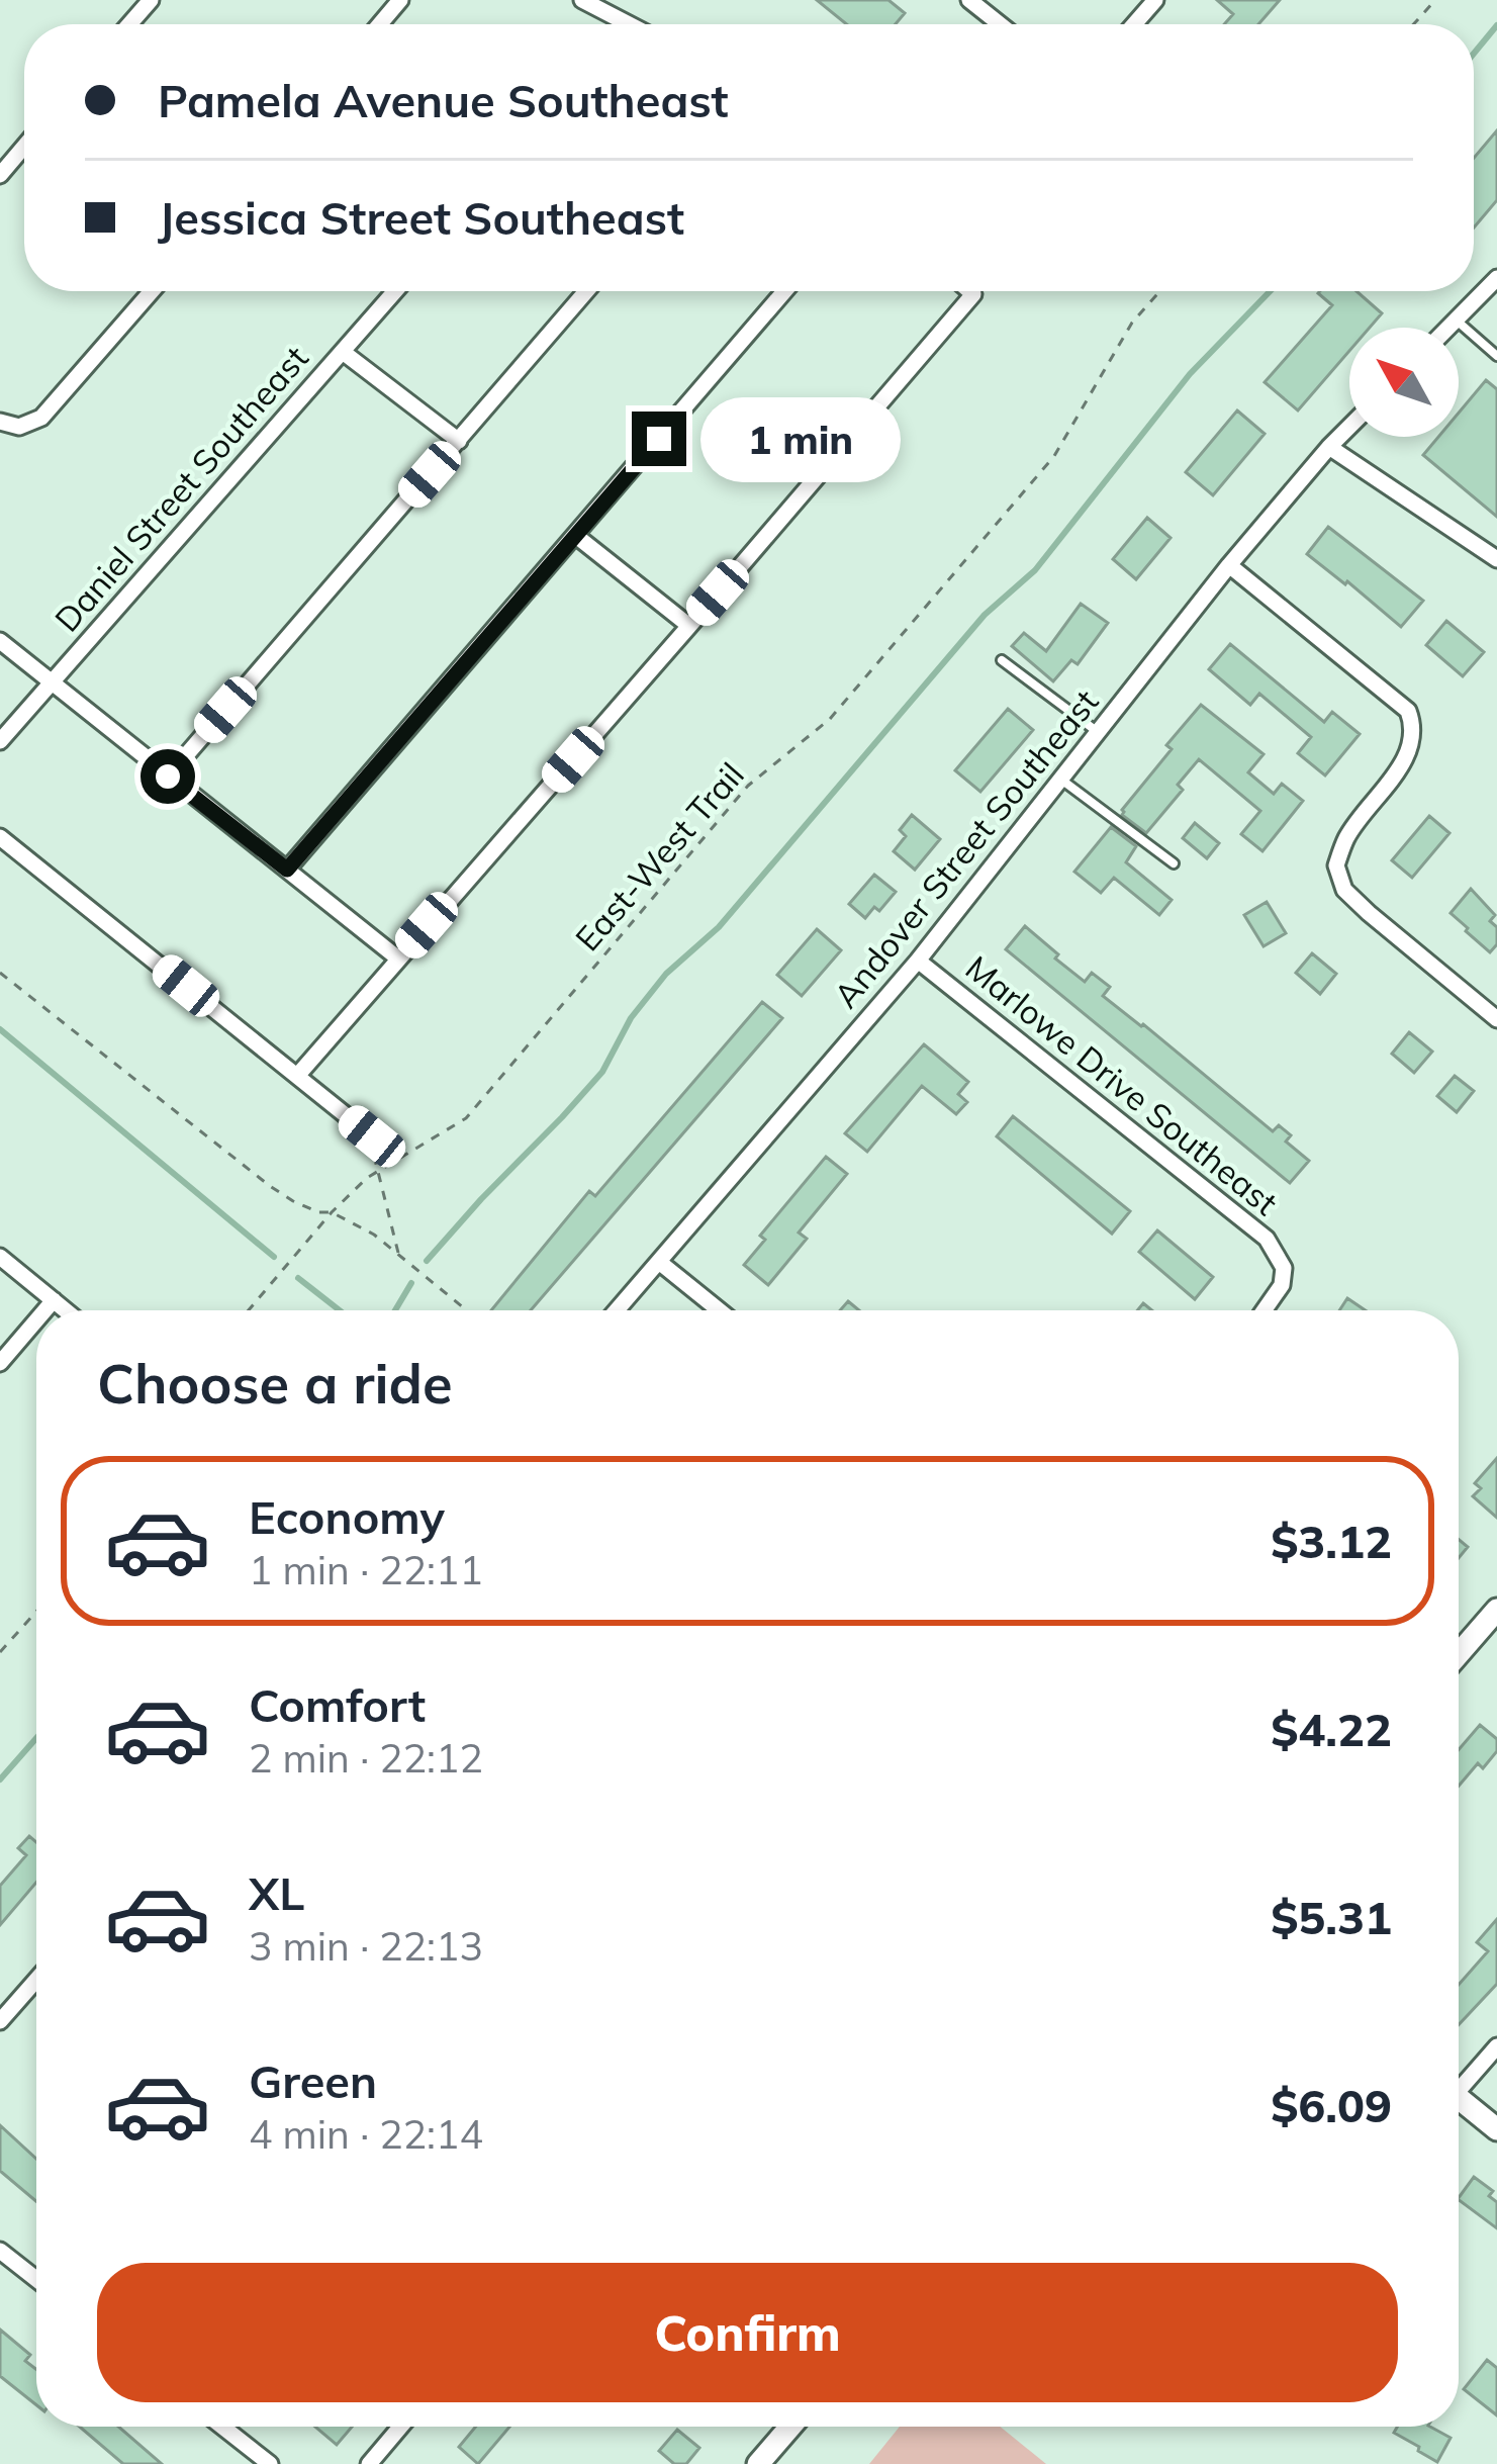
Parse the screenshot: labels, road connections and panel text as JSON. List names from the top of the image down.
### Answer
{
  "streets": {
    "street": ["Daniel Street Southeast", "Andover Street Southeast", "Marlowe Drive Southeast"],
    "path": ["East-West Trail"]
  },
  "crossings": [
    ["Andover Street Southeast", "Marlowe Drive Southeast"]
  ],
  "north": "top left",
  "page": {
    "banner": ["Pamela Avenue Southeast", "Jessica Street Southeast"],
    "bubble": "1 min",
    "heading": "Choose a ride",
    "list": [
      {
        "name": "Economy",
        "note": "1 min · 22:11",
        "value": "$3.12"
      },
      {
        "name": "Comfort",
        "note": "2 min · 22:12",
        "value": "$4.22"
      },
      {
        "name": "XL",
        "note": "3 min · 22:13",
        "value": "$5.31"
      },
      {
        "name": "Green",
        "note": "4 min · 22:14",
        "value": "$6.09"
      }
    ],
    "buttons": "Confirm"
  }
}
